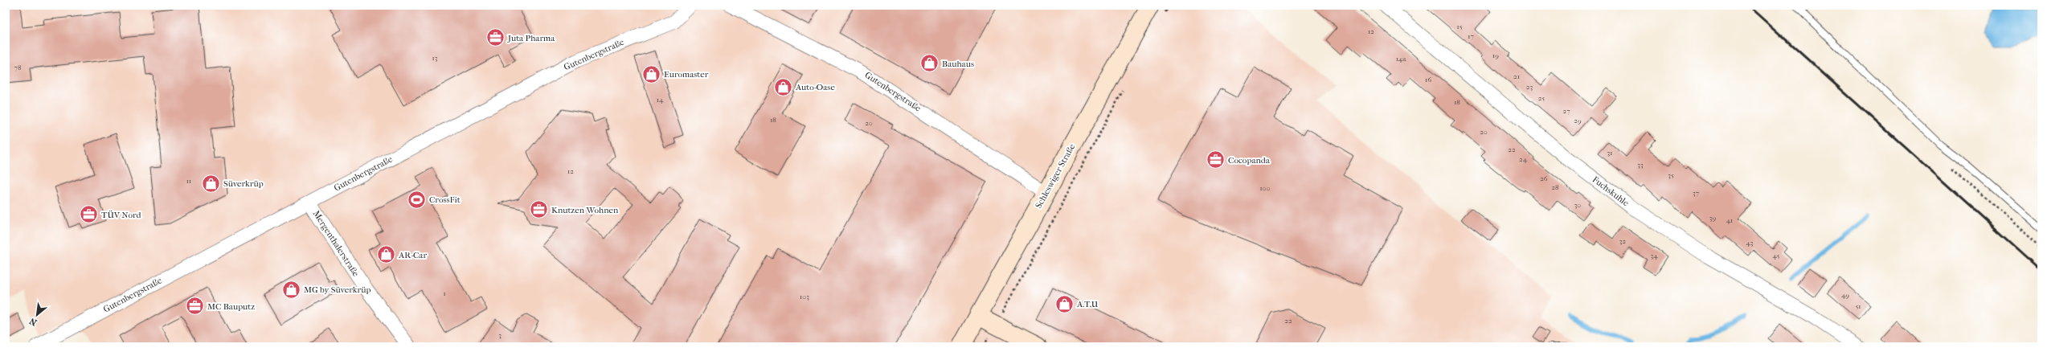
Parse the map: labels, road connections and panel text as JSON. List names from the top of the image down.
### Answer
{
  "streets": {
    "main road": ["Schleswiger Straße"],
    "street": ["Gutenbergstraße", "Fuchskuhle", "Mergenthalerstraße"]
  },
  "crossings": [
    ["Gutenbergstraße", "Schleswiger Straße"],
    ["Gutenbergstraße", "Mergenthalerstraße"]
  ],
  "places": {
    "office": [
      "Juta Pharma",
      "Cocopanda",
      "Knutzen Wohnen",
      "TÜV Nord",
      "MC Bauputz"
    ],
    "shop": [
      "Bauhaus",
      "Euromaster",
      "Auto-Oase",
      "Süverkrüp",
      "AR-Car",
      "MG by Süverkrüp",
      "A.T.U"
    ],
    "sports": ["CrossFit"]
  },
  "house_numbers": [
    "15",
    "12",
    "17",
    "19",
    "13",
    "14a",
    "78",
    "21",
    "16",
    "23",
    "25",
    "14",
    "18",
    "27",
    "18",
    "29",
    "20",
    "20",
    "22",
    "31",
    "24",
    "33",
    "12",
    "35",
    "26",
    "11",
    "28",
    "100",
    "37",
    "30",
    "39",
    "41",
    "32",
    "43",
    "34",
    "45",
    "1",
    "49",
    "103",
    "51",
    "22",
    "3"
  ],
  "north": "bottom left"
}
